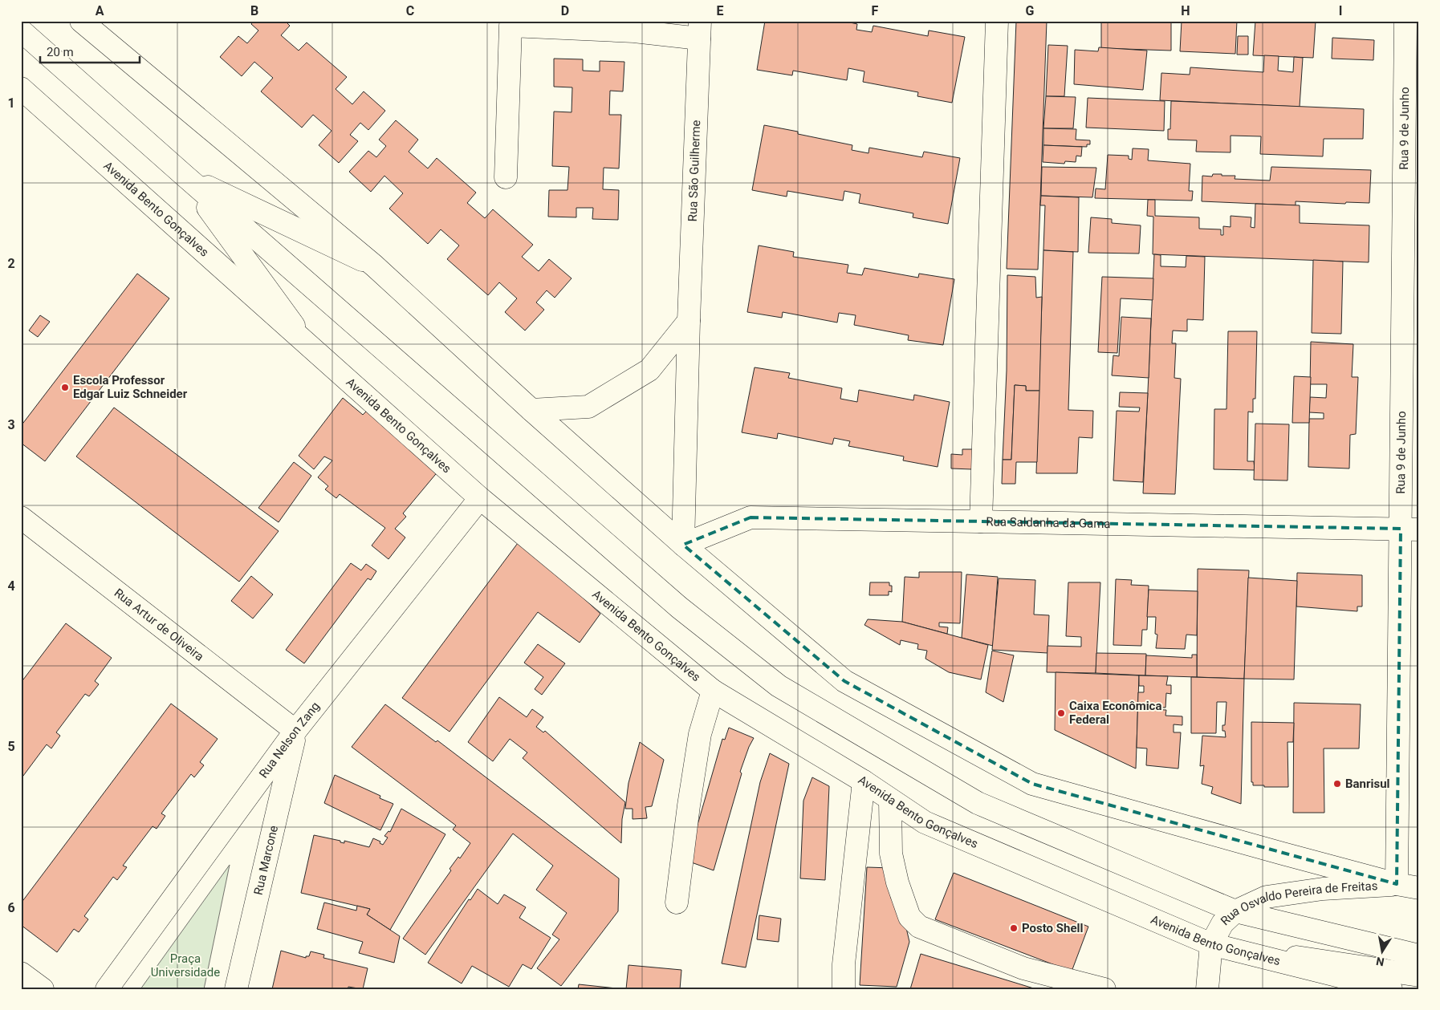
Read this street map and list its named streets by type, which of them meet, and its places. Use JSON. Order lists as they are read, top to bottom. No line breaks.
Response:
{"streets":{"street":["Rua 9 de Junho","Rua São Guilherme","Avenida Bento Gonçalves","Rua Saldanha da Gama","Rua Artur de Oliveira","Rua Nelson Zang","Rua Marcone","Rua Osvaldo Pereira de Freitas"]},"crossings":[["Rua 9 de Junho","Rua Saldanha da Gama"],["Rua 9 de Junho","Rua Osvaldo Pereira de Freitas"],["Rua São Guilherme","Rua Saldanha da Gama"],["Avenida Bento Gonçalves","Rua Nelson Zang"],["Avenida Bento Gonçalves","Rua Osvaldo Pereira de Freitas"],["Rua Artur de Oliveira","Rua Nelson Zang"],["Rua Artur de Oliveira","Rua Marcone"],["Rua Nelson Zang","Rua Marcone"]],"parks":["Praça Universidade"],"places":["Escola Professor Edgar Luiz Schneider","Caixa Econômica Federal","Banrisul","Posto Shell"],"scale_bar":"20 m","north":"bottom","grid":{"columns":["A","B","C","D","E","F","G","H","I"],"rows":["1","2","3","4","5","6"]}}
